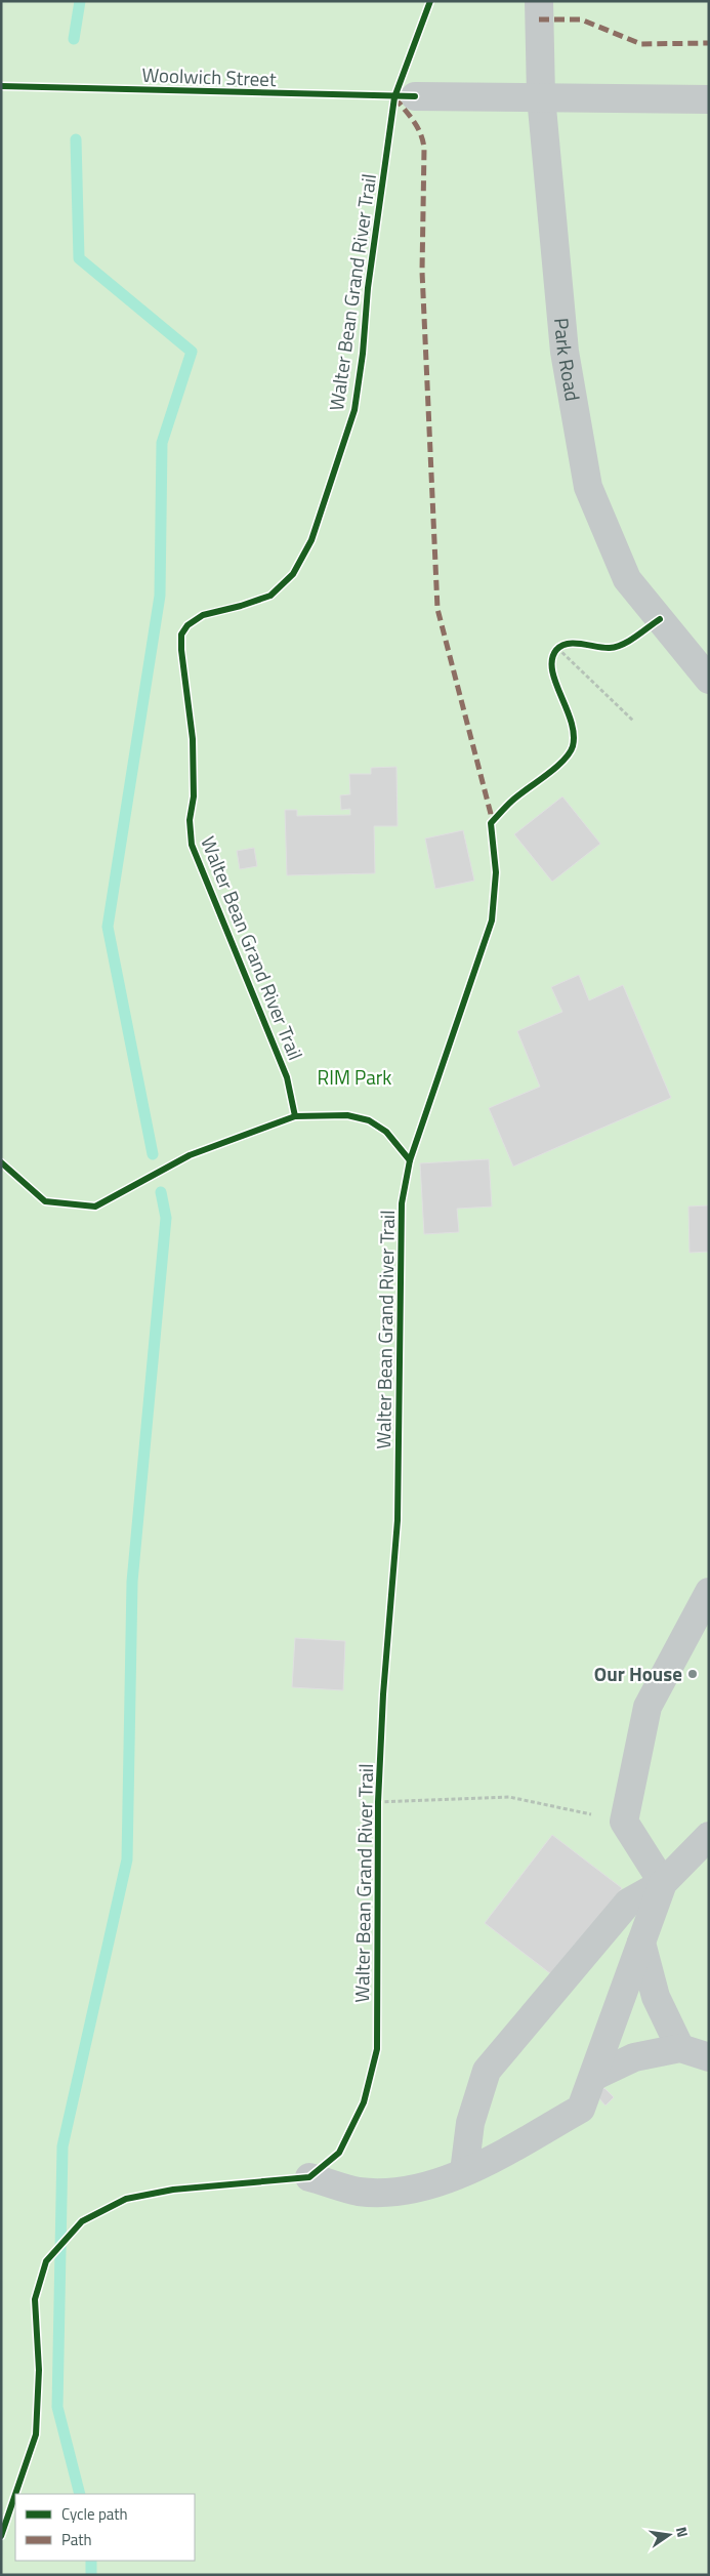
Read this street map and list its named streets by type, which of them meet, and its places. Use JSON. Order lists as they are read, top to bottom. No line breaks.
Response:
{"streets":{"street":["Park Road"],"cycle path":["Woolwich Street","Walter Bean Grand River Trail"]},"parks":["RIM Park"],"places":["Our House"],"legend":["Cycle path","Path"],"north":"right"}
